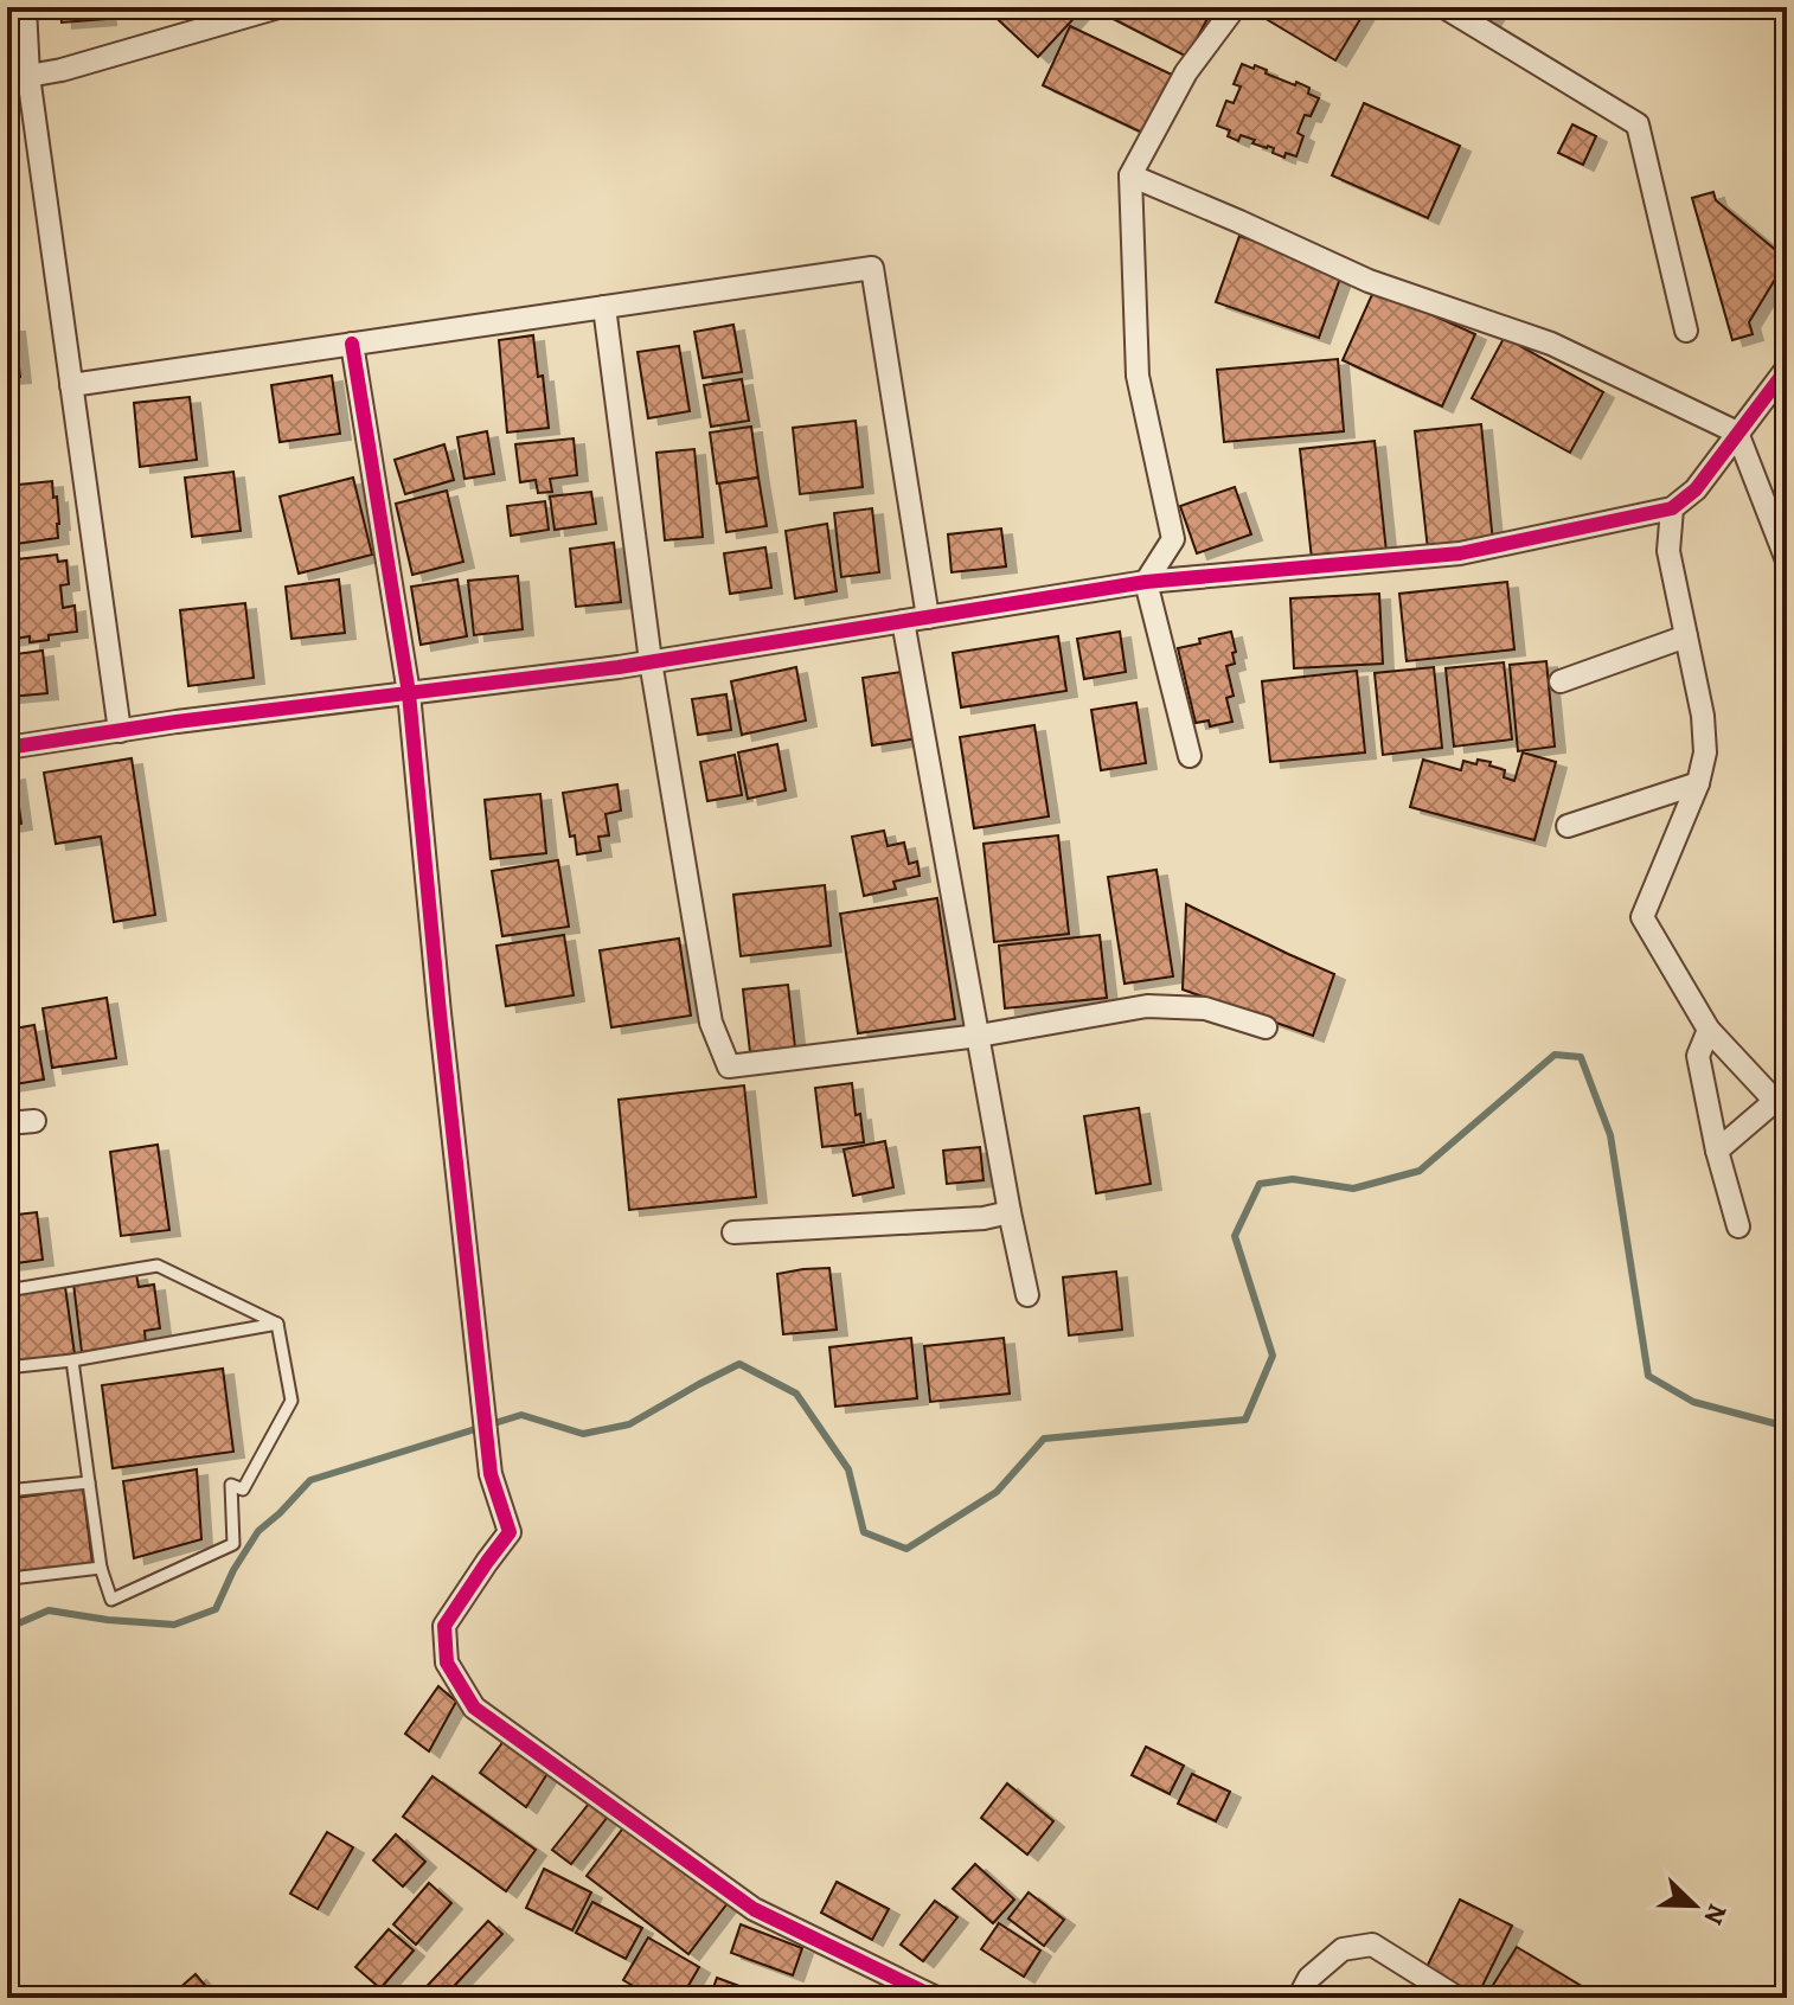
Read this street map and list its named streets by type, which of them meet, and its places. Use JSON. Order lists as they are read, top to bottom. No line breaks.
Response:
{"north":"bottom right"}
